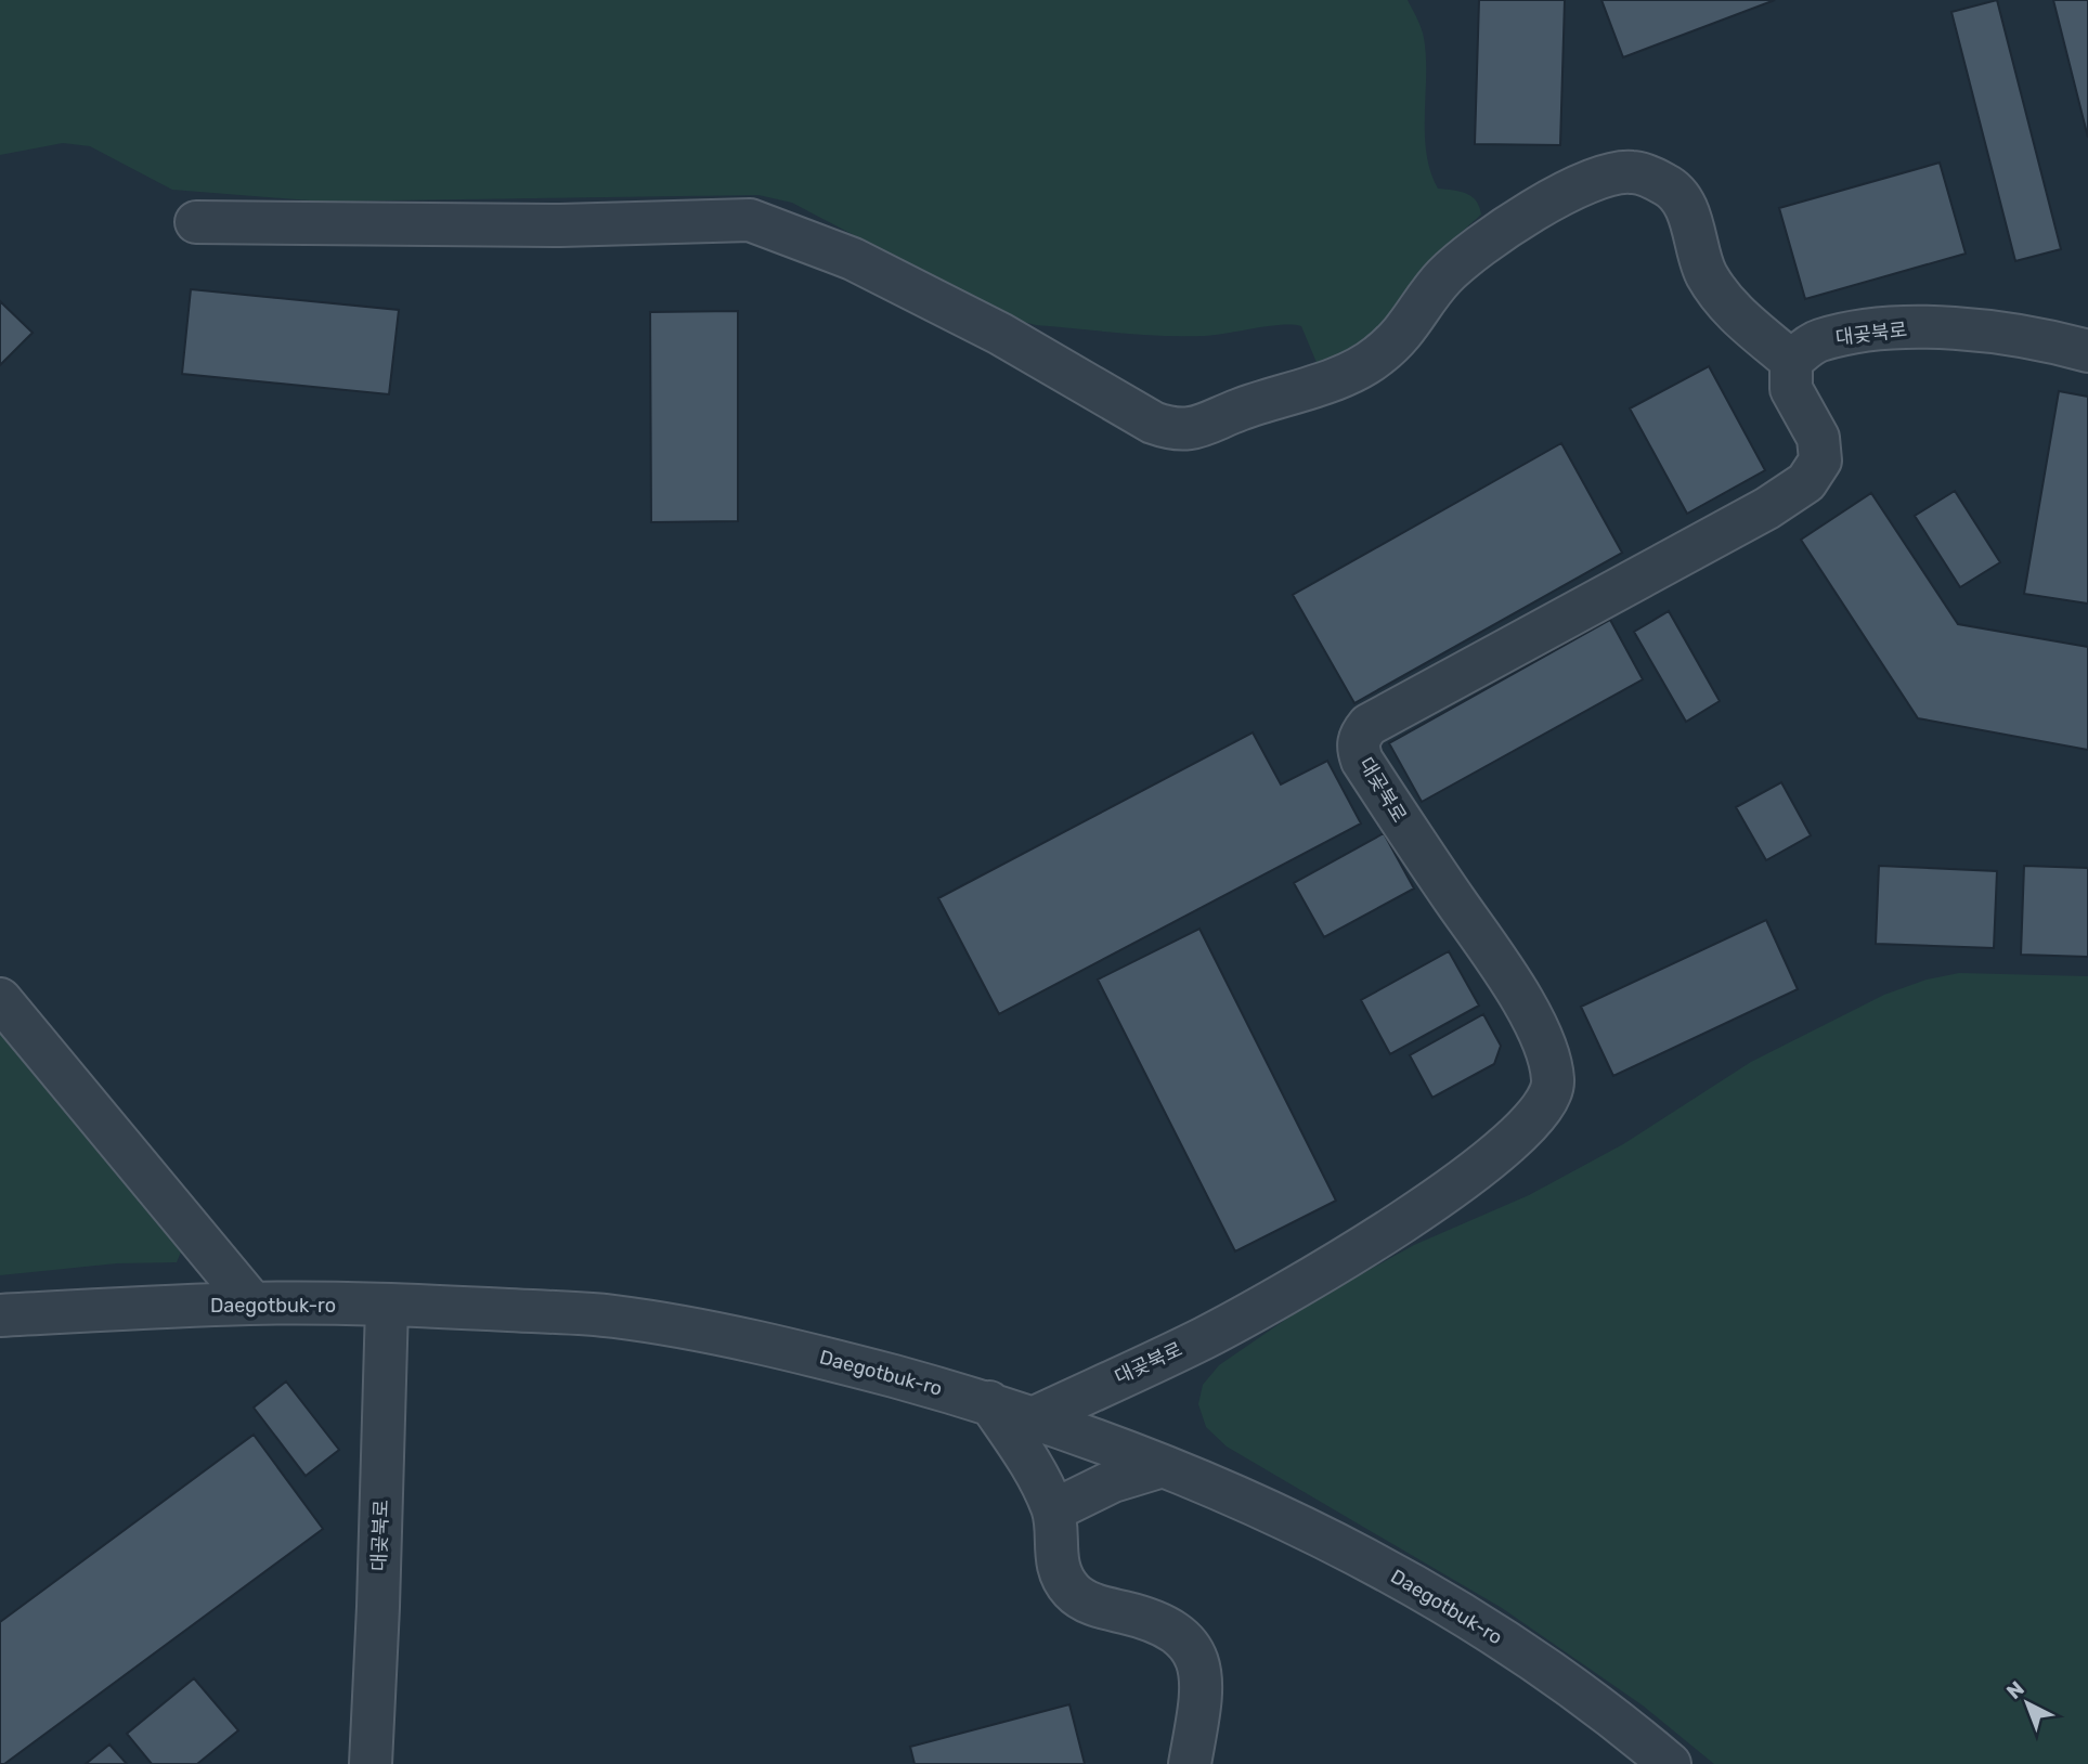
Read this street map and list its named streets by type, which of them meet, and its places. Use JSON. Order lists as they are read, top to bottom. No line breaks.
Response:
{"streets":{"street":["대곶북로","Daegotbuk-ro"]},"crossings":[["대곶북로","Daegotbuk-ro"]],"north":"top left"}
